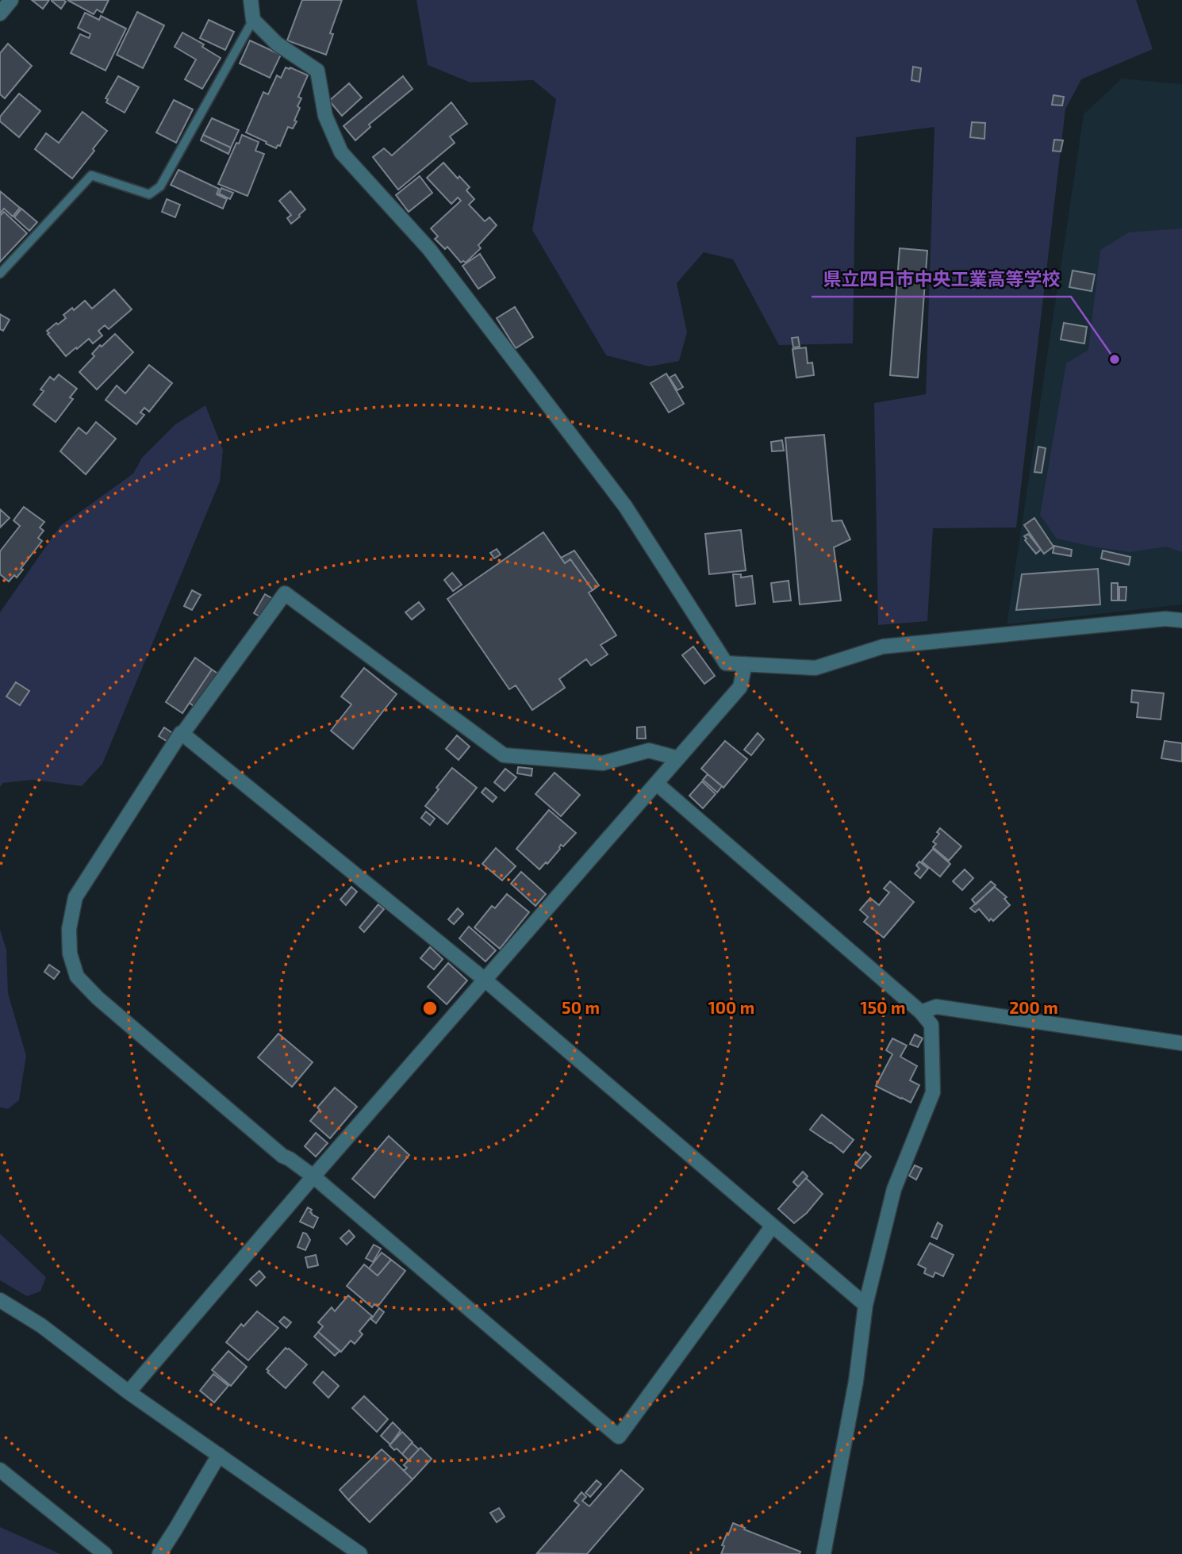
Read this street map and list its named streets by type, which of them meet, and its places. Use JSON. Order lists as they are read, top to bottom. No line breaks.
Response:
{"places":["県立四日市中央工業高等学校"],"rings":["50 m","100 m","150 m","200 m"]}
